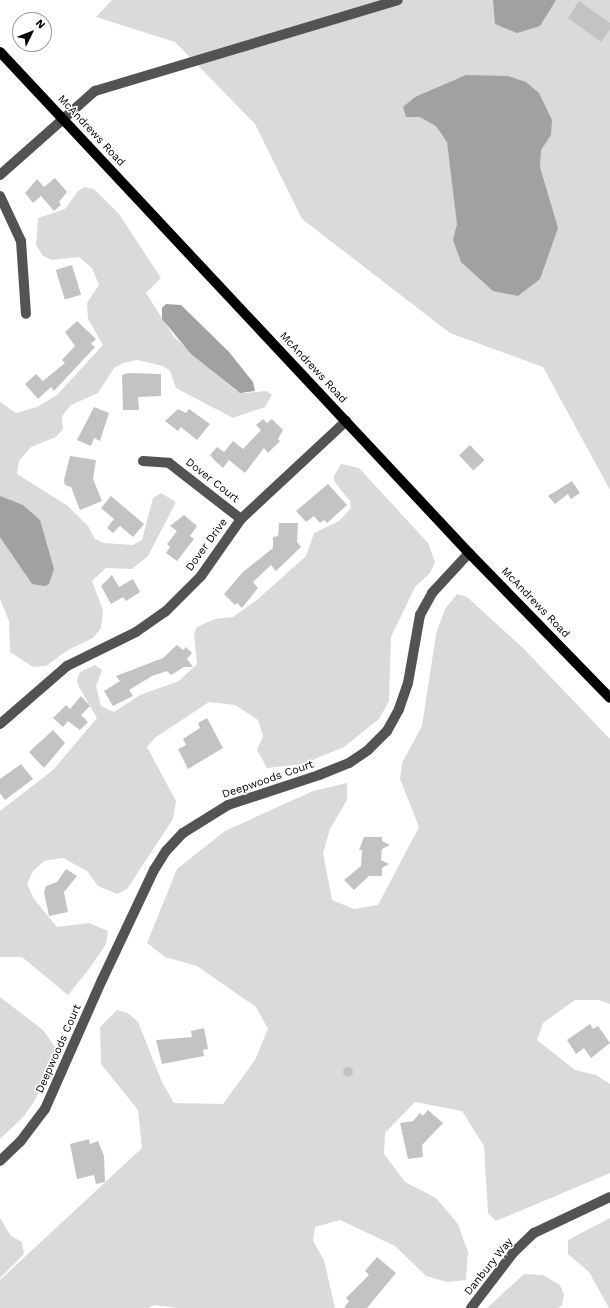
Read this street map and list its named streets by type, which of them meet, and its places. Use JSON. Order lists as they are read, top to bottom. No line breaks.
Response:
{"streets":{"main road":["McAndrews Road"],"street":["Dover Court","Dover Drive","Deepwoods Court","Danbury Way"]},"crossings":[["McAndrews Road","Dover Drive"],["McAndrews Road","Deepwoods Court"],["Dover Court","Dover Drive"]],"north":"top right"}
